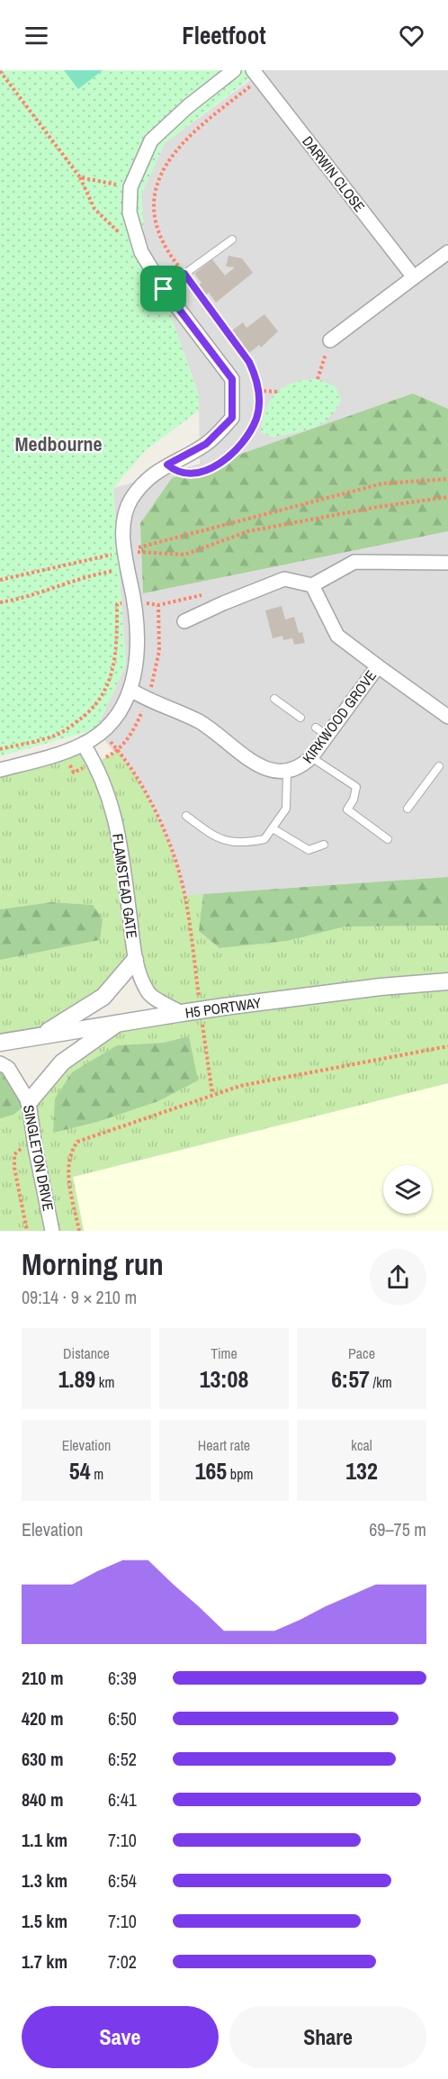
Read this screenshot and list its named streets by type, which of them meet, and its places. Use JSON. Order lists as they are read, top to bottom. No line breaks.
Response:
{"streets":{"street":["DARWIN CLOSE","KIRKWOOD GROVE","FLAMSTEAD GATE","H5 PORTWAY","SINGLETON DRIVE"]},"crossings":[["FLAMSTEAD GATE","H5 PORTWAY"]],"districts":["Medbourne"],"page":{"header":"Fleetfoot","heading":["Morning run","09:14 · 9 × 210 m"],"stats":[["Distance","1.89 km"],["Time","13:08"],["Pace","6:57 /km"],["Elevation","54 m"],["Heart rate","165 bpm"],["kcal","132"]],"chart":["Elevation","69–75 m"],"list":[{"name":"210 m","note":"6:39"},{"name":"420 m","note":"6:50"},{"name":"630 m","note":"6:52"},{"name":"840 m","note":"6:41"},{"name":"1.1 km","note":"7:10"},{"name":"1.3 km","note":"6:54"},{"name":"1.5 km","note":"7:10"},{"name":"1.7 km","note":"7:02"}],"buttons":["Save","Share"]}}
